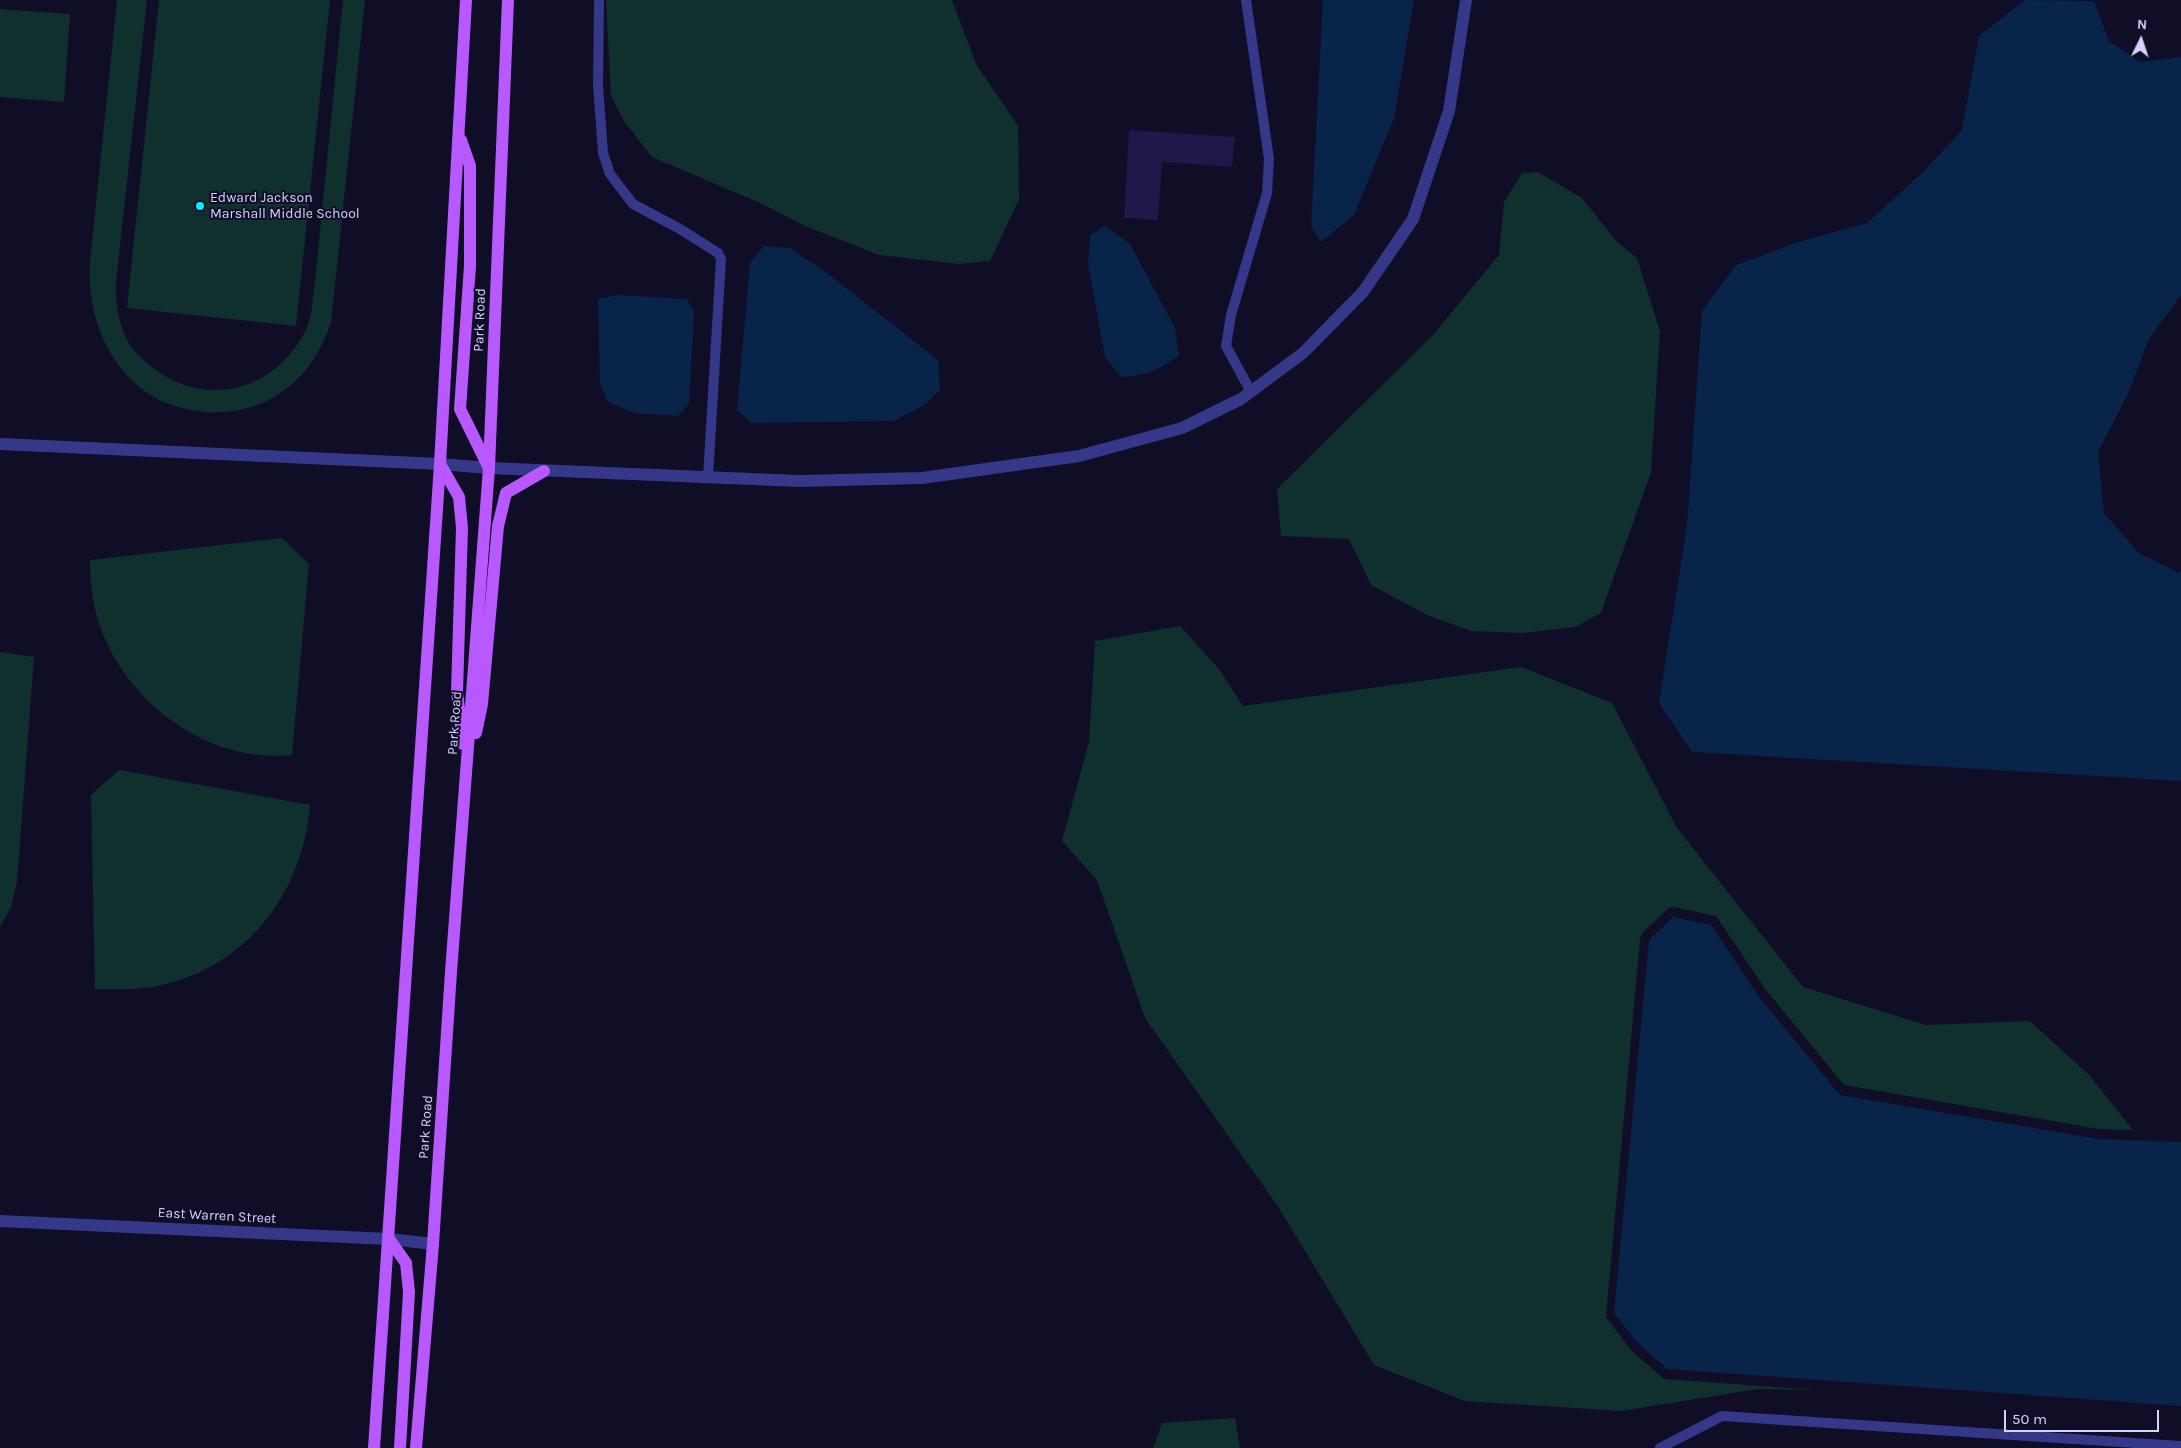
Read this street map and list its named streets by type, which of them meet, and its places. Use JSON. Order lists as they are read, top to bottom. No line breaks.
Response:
{"streets":{"main road":["Park Road"],"street":["East Warren Street"]},"crossings":[["Park Road","East Warren Street"]],"places":["Edward Jackson Marshall Middle School"],"scale_bar":"50 m","north":"top"}
